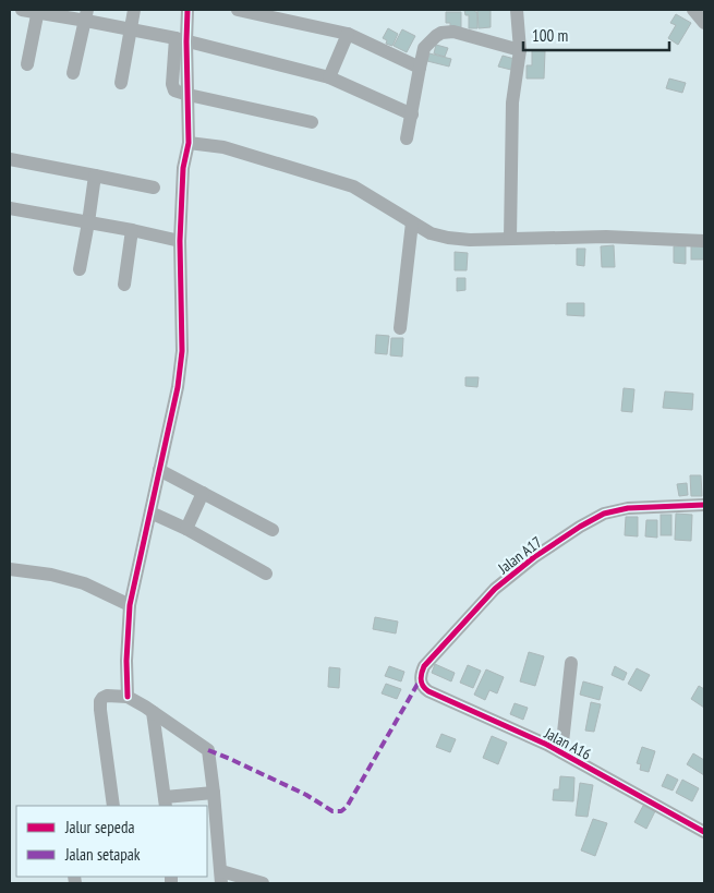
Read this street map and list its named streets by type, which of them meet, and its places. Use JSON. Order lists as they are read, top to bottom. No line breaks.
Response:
{"streets":{"street":["Jalan A17","Jalan A16"]},"crossings":[["Jalan A17","Jalan A16"]],"legend":["Jalur sepeda","Jalan setapak"],"scale_bar":"100 m"}
